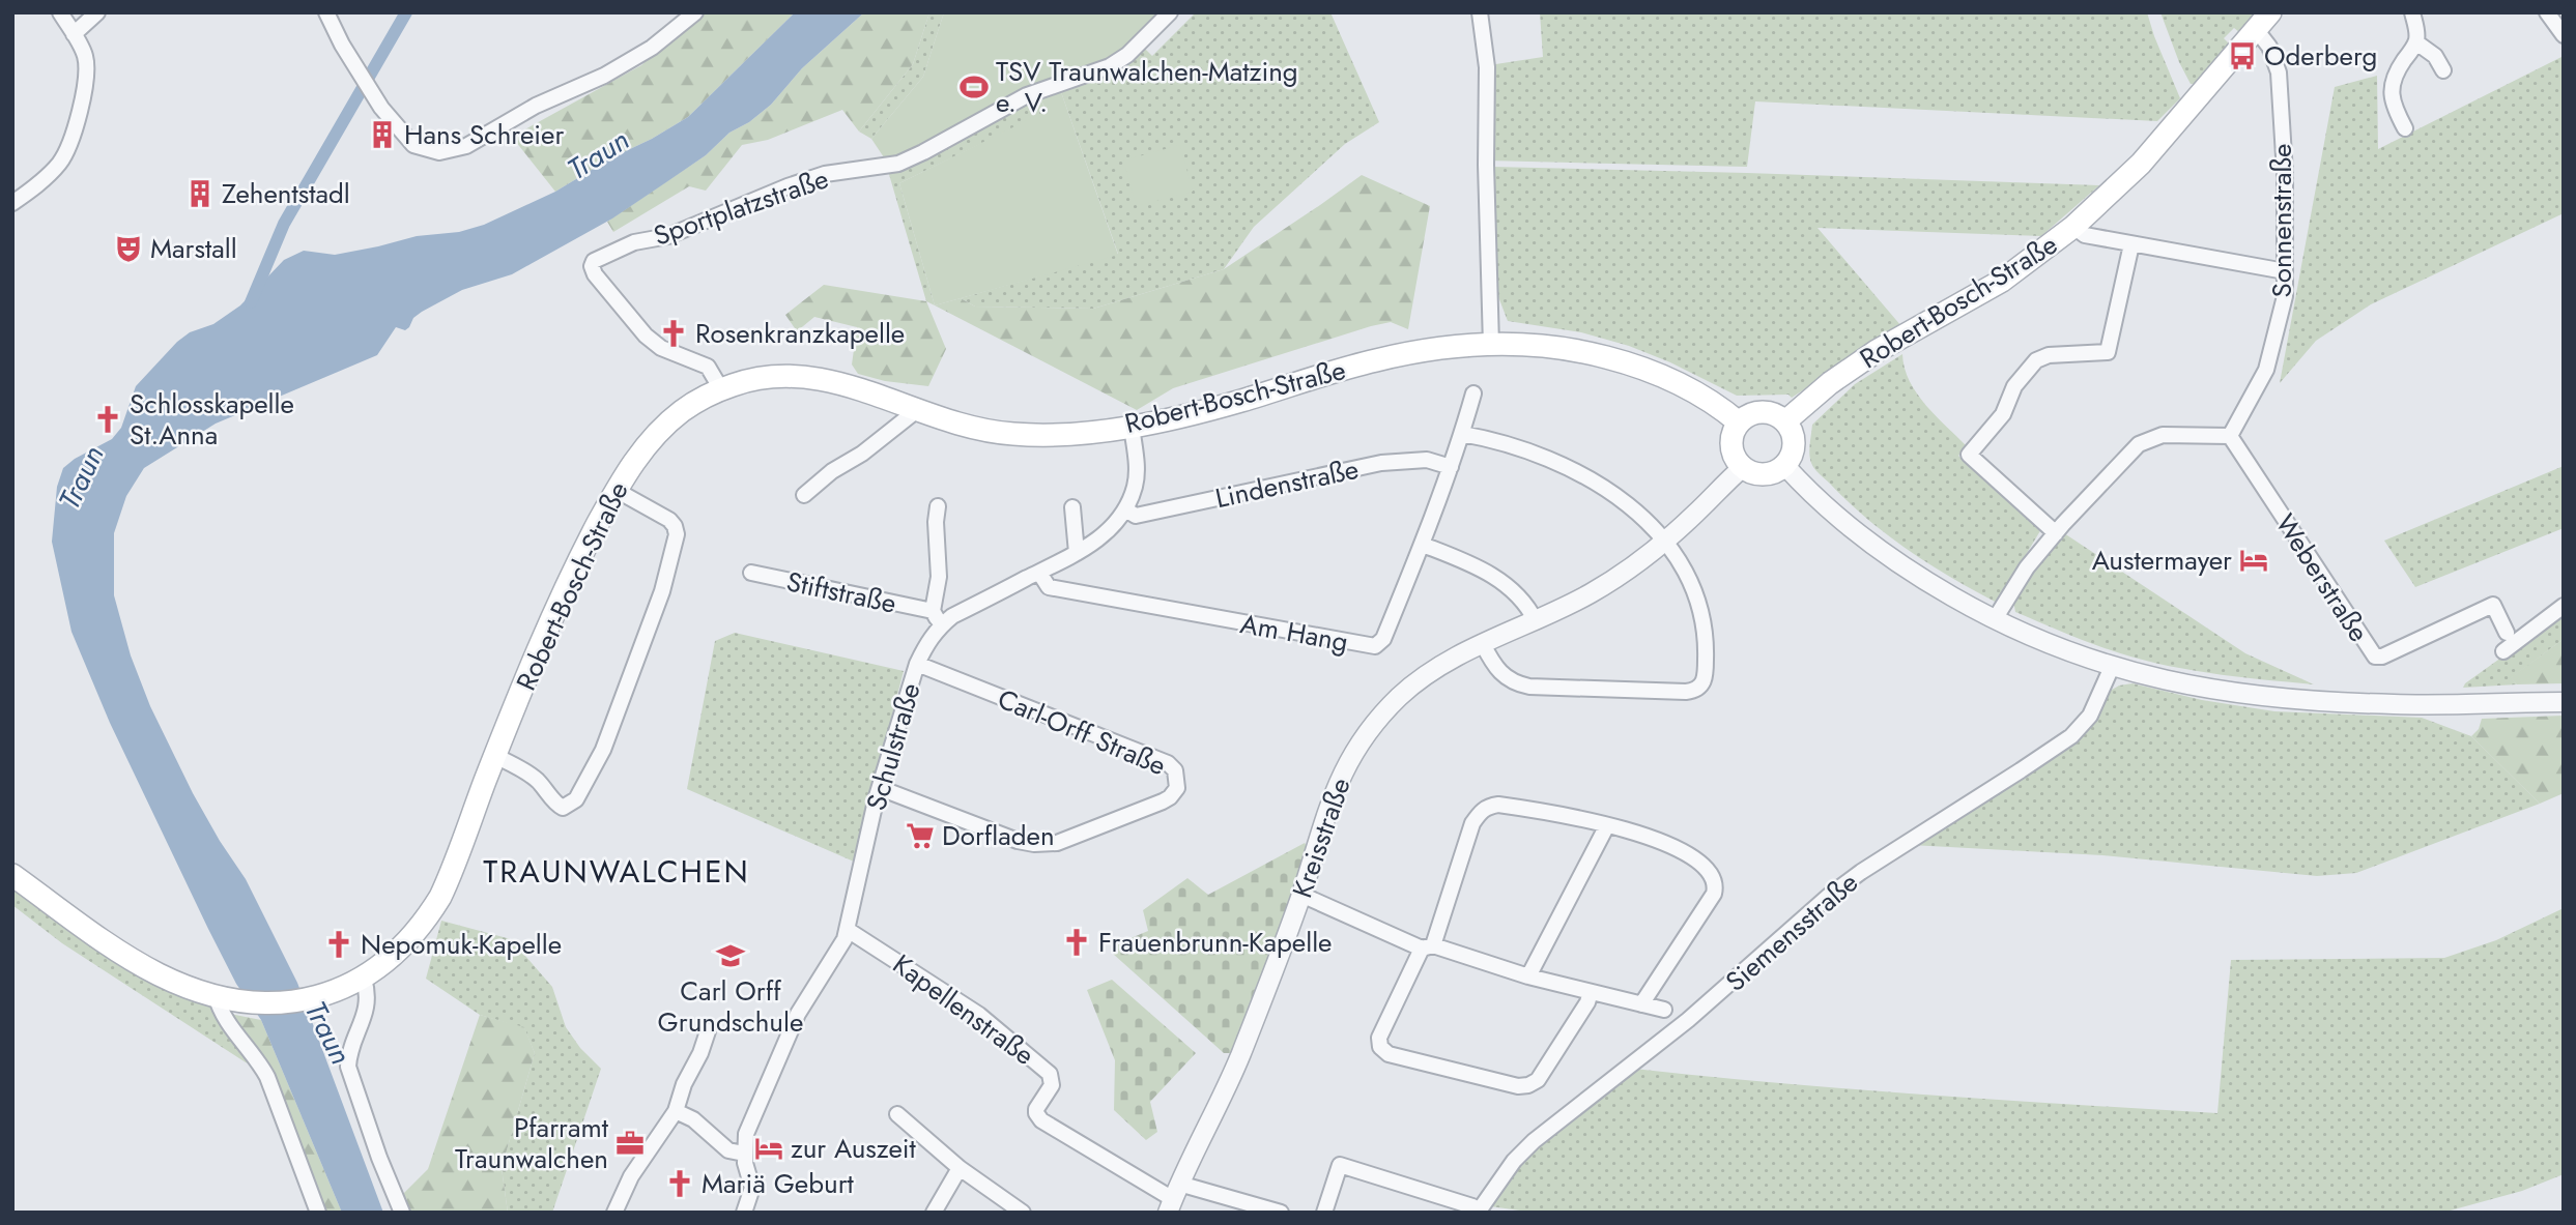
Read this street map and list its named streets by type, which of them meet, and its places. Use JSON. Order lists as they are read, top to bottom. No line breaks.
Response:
{"streets":{"main road":["Robert-Bosch-Straße"],"street":["Sportplatzstraße","Sonnenstraße","Lindenstraße","Weberstraße","Stiftstraße","Am Hang","Carl-Orff Straße","Schulstraße","Kreisstraße","Siemensstraße","Kapellenstraße"]},"crossings":[["Sportplatzstraße","Robert-Bosch-Straße"],["Sonnenstraße","Robert-Bosch-Straße"],["Sonnenstraße","Weberstraße"],["Robert-Bosch-Straße","Schulstraße"],["Robert-Bosch-Straße","Kreisstraße"],["Lindenstraße","Am Hang"],["Lindenstraße","Schulstraße"],["Am Hang","Schulstraße"],["Carl-Orff Straße","Schulstraße"],["Schulstraße","Kapellenstraße"],["Kreisstraße","Kapellenstraße"]],"districts":["TRAUNWALCHEN"],"water":["Traun"],"places":{"bus stop":["Oderberg"],"sports":["TSV Traunwalchen-Matzing e. V."],"building":["Hans Schreier","Zehentstadl"],"theatre":["Marstall"],"church":["Rosenkranzkapelle","Schlosskapelle St.Anna","Frauenbrunn-Kapelle","Nepomuk-Kapelle","Mariä Geburt"],"hotel":["Austermayer","zur Auszeit"],"supermarket":["Dorfladen"],"school or university":["Carl Orff Grundschule"],"office":["Pfarramt Traunwalchen"]}}
